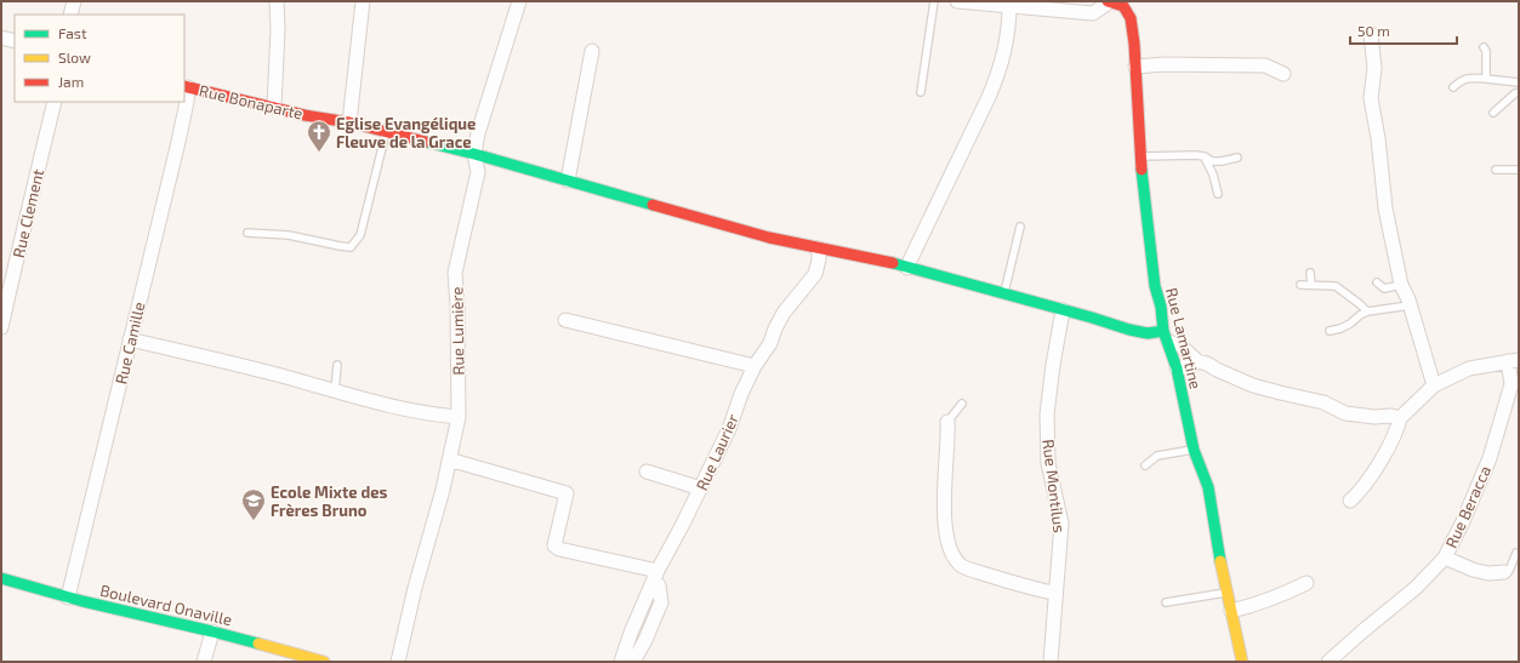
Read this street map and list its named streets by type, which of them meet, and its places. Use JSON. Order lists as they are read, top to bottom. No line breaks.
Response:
{"streets":{"street":["Rue Bonaparte","Rue Clement","Rue Lumière","Rue Lamartine","Rue Camille","Rue Laurier","Rue Montilus","Rue Beracca","Boulevard Onaville"]},"crossings":[["Rue Bonaparte","Rue Lumière"],["Rue Bonaparte","Rue Lamartine"],["Rue Bonaparte","Rue Laurier"],["Rue Bonaparte","Rue Montilus"],["Rue Camille","Boulevard Onaville"]],"places":{"church":["Eglise Evangélique Fleuve de la Grace"],"school or university":["Ecole Mixte des Frères Bruno"]},"legend":["Fast","Slow","Jam"],"scale_bar":"50 m"}
